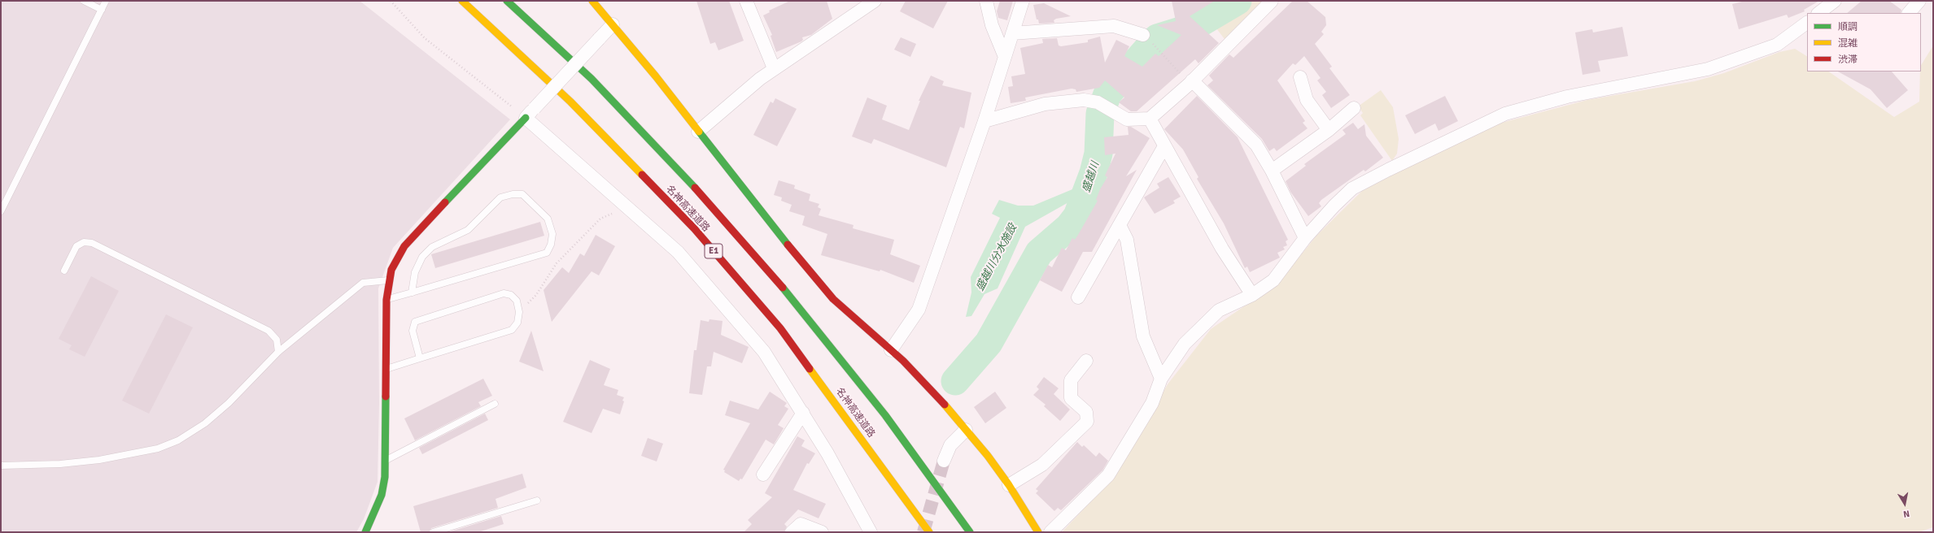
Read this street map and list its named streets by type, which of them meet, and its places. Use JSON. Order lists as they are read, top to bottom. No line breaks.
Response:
{"streets":{"main road":["名神高速道路","E1"]},"water":["盛越川","盛越川分水施設"],"legend":["順調","混雑","渋滞"],"north":"bottom"}
